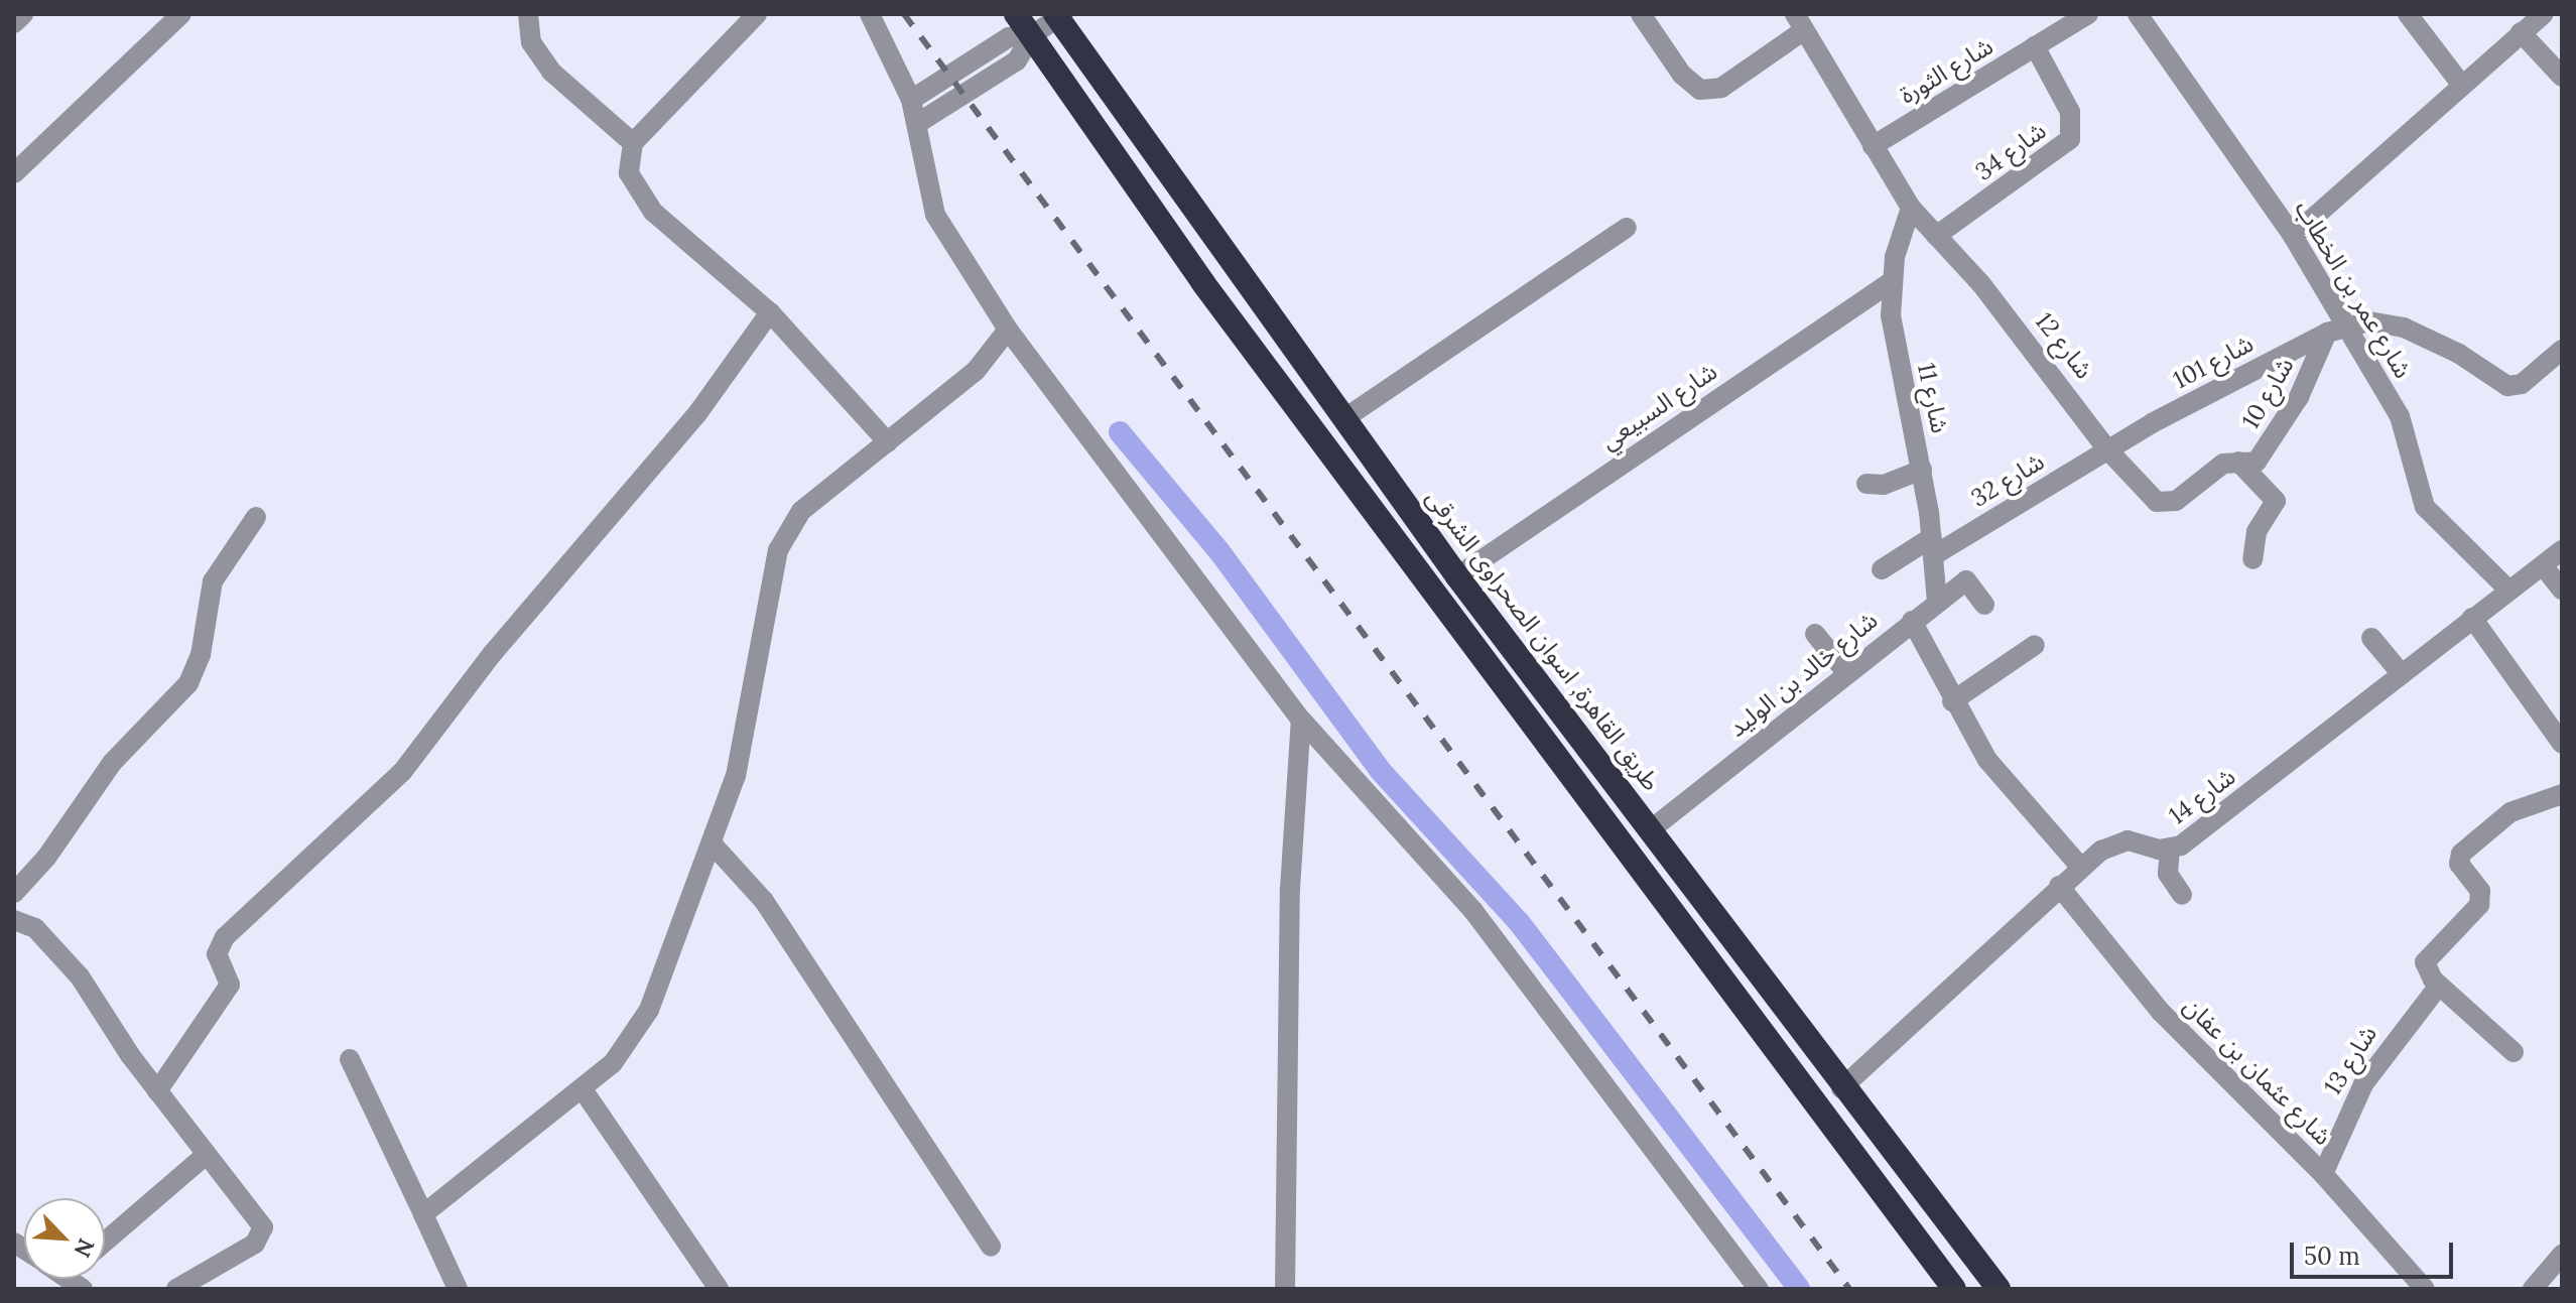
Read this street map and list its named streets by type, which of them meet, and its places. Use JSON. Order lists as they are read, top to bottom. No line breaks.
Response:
{"streets":{"highway":["طريق القاهرة, اسوان الصحراوى الشرقى"],"street":["شارع الثورة","شارع 34","شارع عمر بن الخطاب","شارع 12","شارع 101","شارع 10","شارع 11","شارع السبيعي","شارع 32","شارع خالد بن الوليد","شارع 14","شارع 13","شارع عثمان بن عفان"]},"crossings":[["شارع الثورة","شارع 34"],["شارع الثورة","شارع 12"],["شارع 34","شارع 12"],["شارع عمر بن الخطاب","شارع 101"],["شارع عمر بن الخطاب","شارع 10"],["شارع عمر بن الخطاب","شارع 14"],["شارع 12","شارع 101"],["شارع 12","شارع 10"],["شارع 12","شارع 11"],["شارع 12","شارع 32"],["شارع 101","شارع 10"],["شارع 101","شارع 32"],["شارع 11","شارع السبيعي"],["شارع 11","شارع 32"],["شارع 11","شارع خالد بن الوليد"],["شارع السبيعي","طريق القاهرة, اسوان الصحراوى الشرقى"],["طريق القاهرة, اسوان الصحراوى الشرقى","شارع خالد بن الوليد"],["طريق القاهرة, اسوان الصحراوى الشرقى","شارع 14"],["شارع 14","شارع عثمان بن عفان"],["شارع 13","شارع عثمان بن عفان"]],"scale_bar":"50 m","north":"bottom right"}
